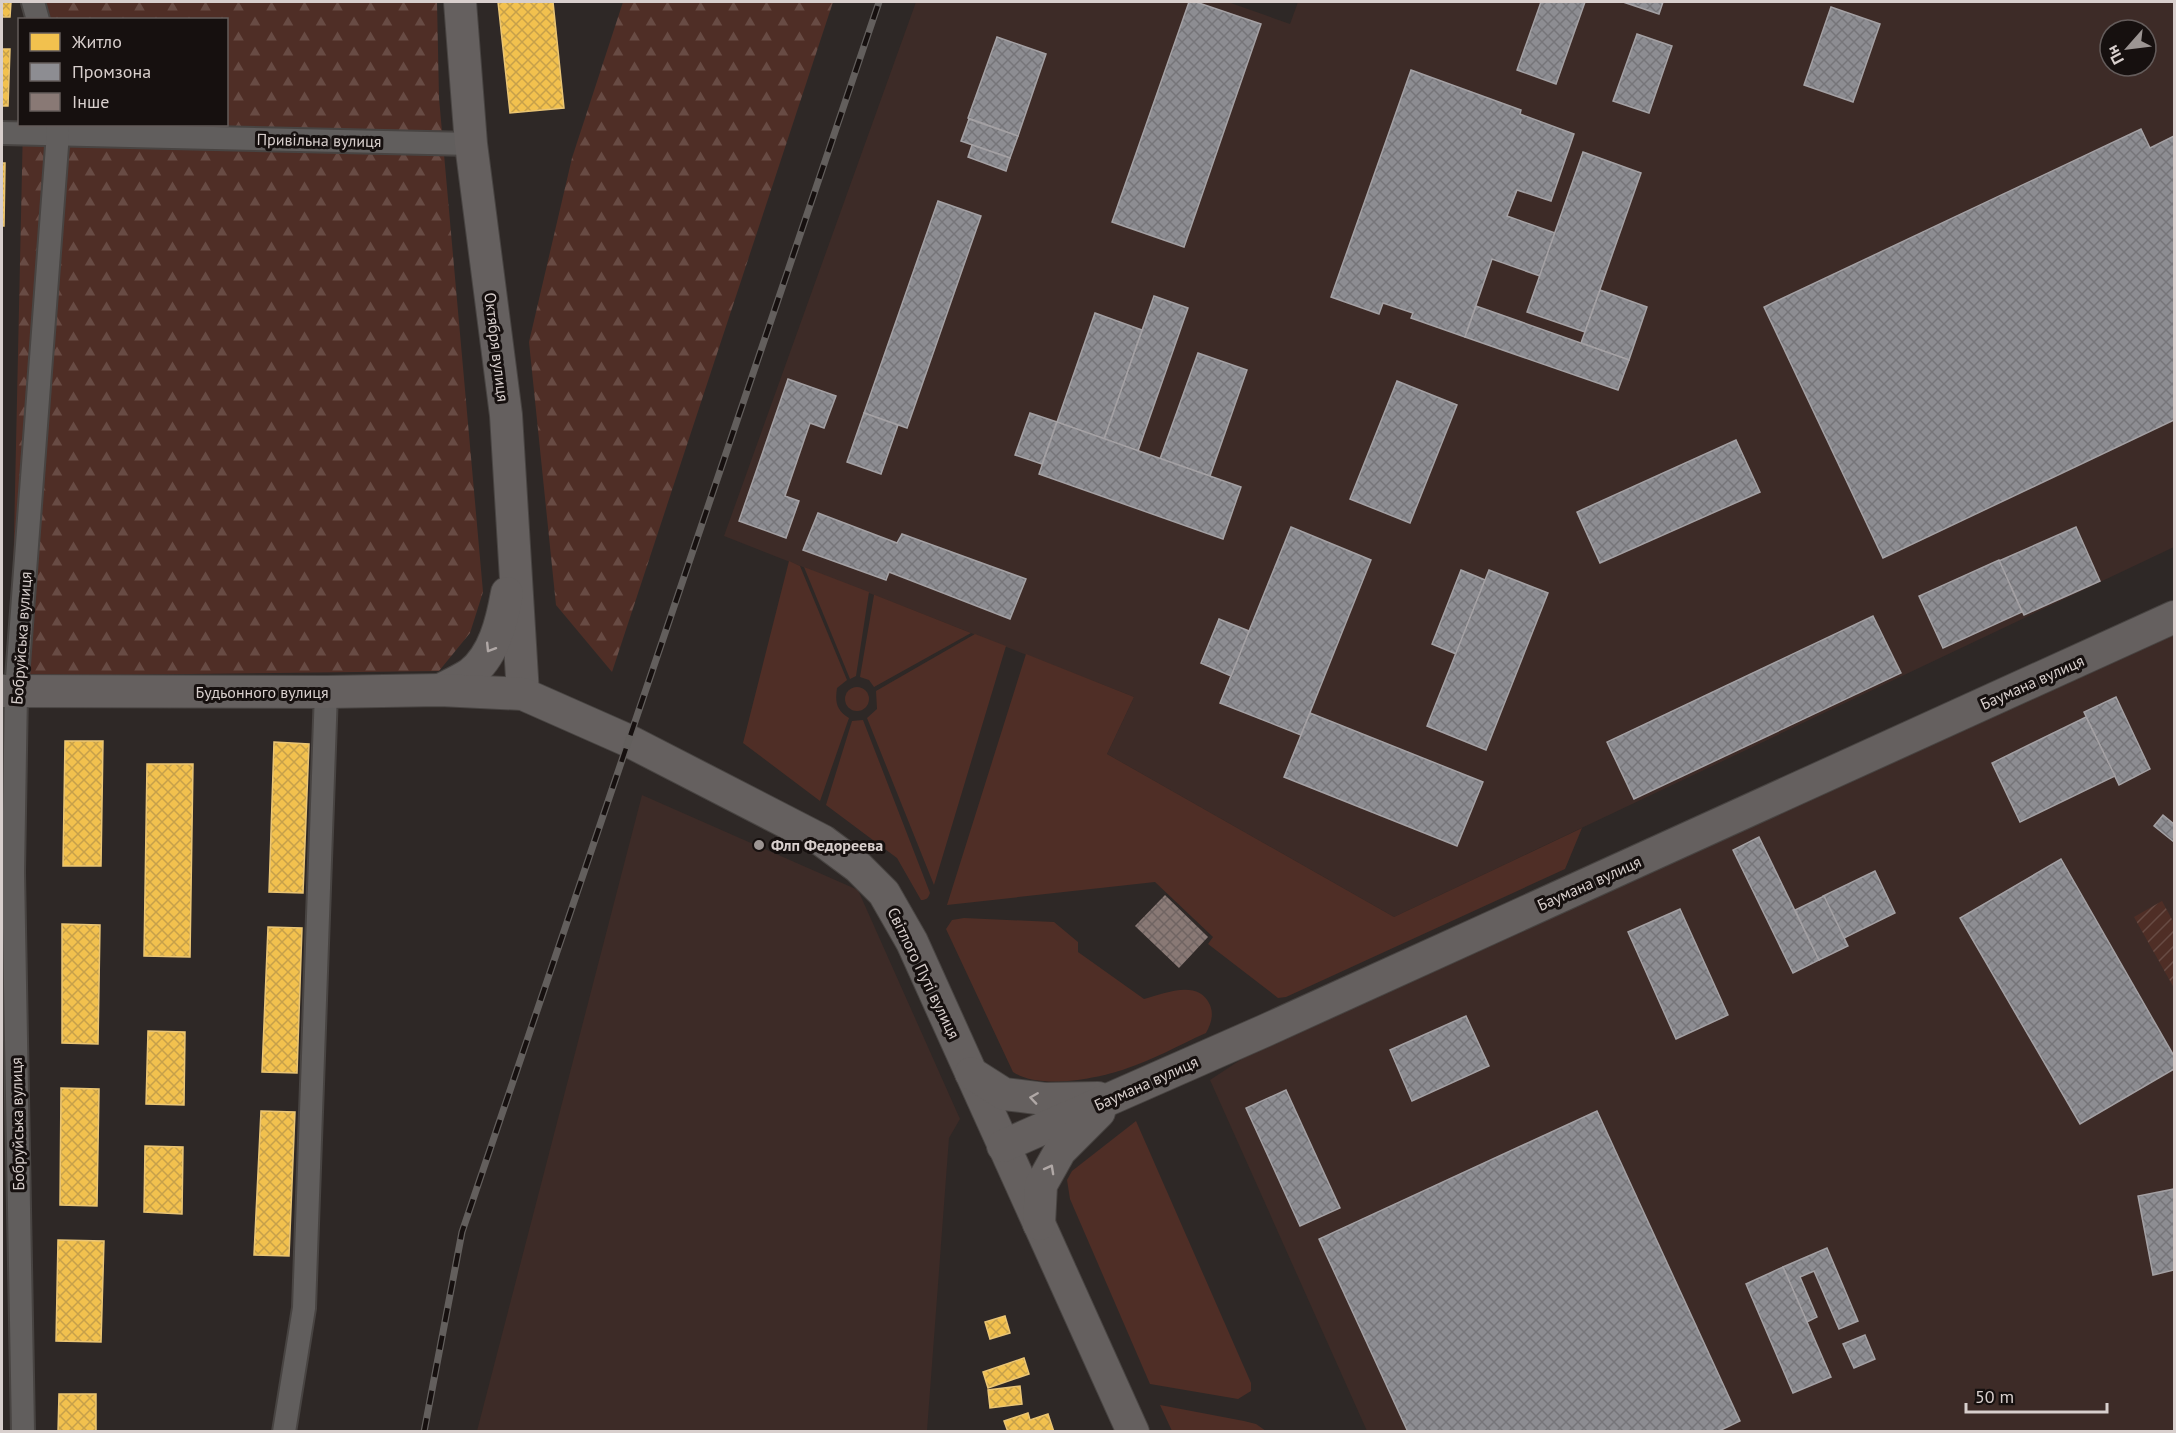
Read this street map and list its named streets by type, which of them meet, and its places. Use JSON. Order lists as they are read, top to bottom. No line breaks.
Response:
{"streets":{"main road":["Октября вулиця","Баумана вулиця","Будьонного вулиця","Світлого Путі вулиця"],"street":["Привільна вулиця","Бобруйська вулиця"]},"crossings":[["Привільна вулиця","Октября вулиця"],["Привільна вулиця","Бобруйська вулиця"],["Октября вулиця","Будьонного вулиця"],["Октября вулиця","Світлого Путі вулиця"],["Бобруйська вулиця","Будьонного вулиця"],["Баумана вулиця","Світлого Путі вулиця"],["Будьонного вулиця","Світлого Путі вулиця"]],"places":["Флп Федореева"],"legend":["Житло","Промзона","Інше"],"scale_bar":"50 m","north":"bottom left"}
